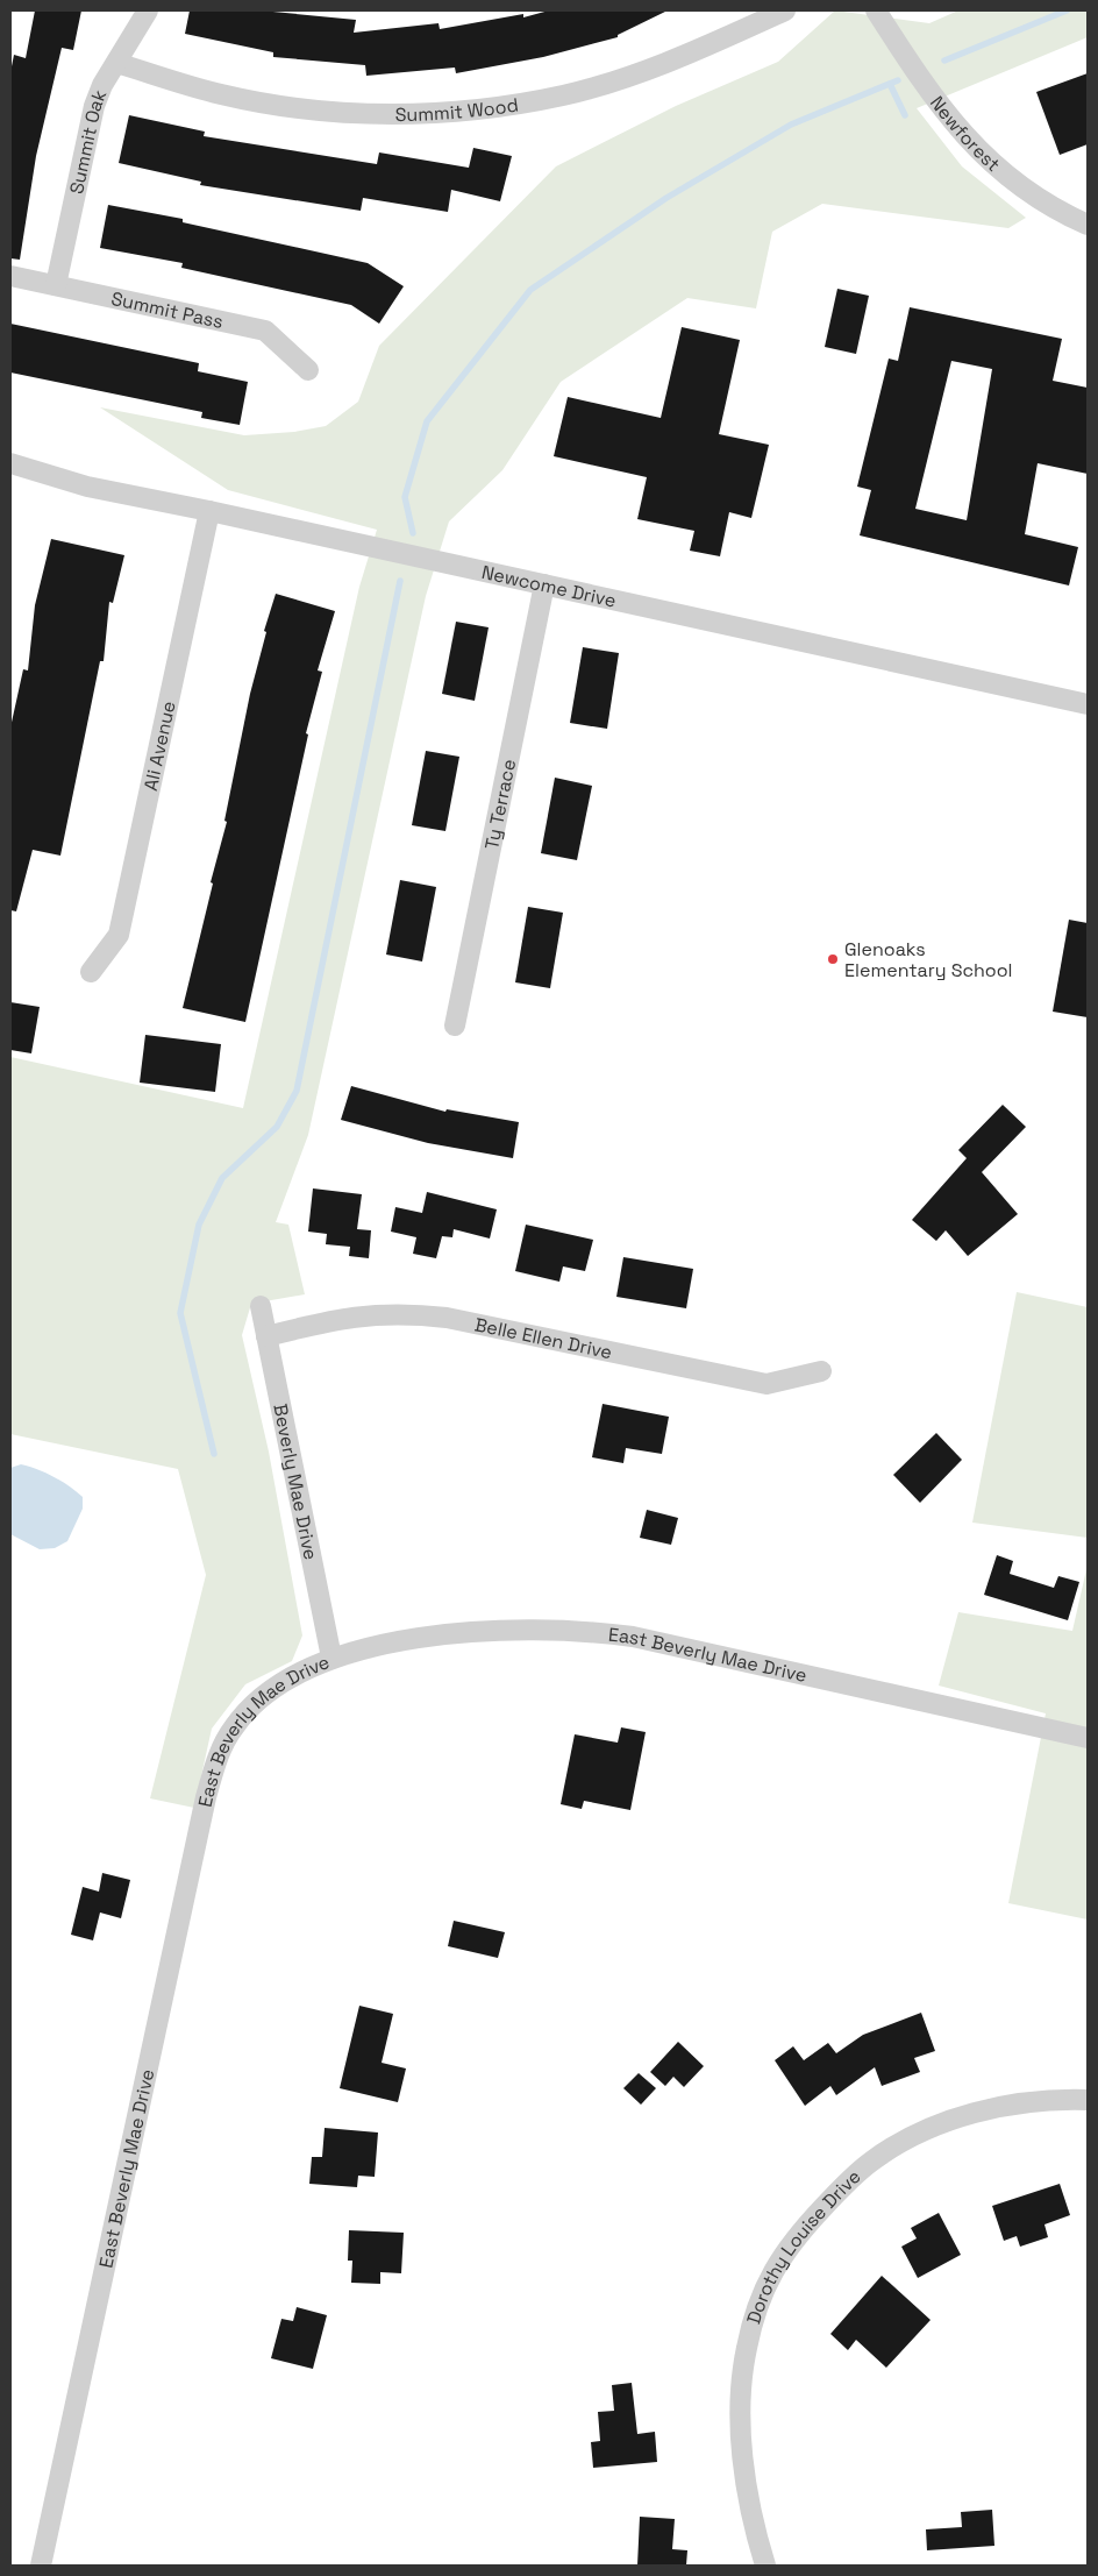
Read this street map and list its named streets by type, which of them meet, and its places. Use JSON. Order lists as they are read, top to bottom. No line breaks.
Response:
{"streets":{"street":["Summit Wood","Newforest","Summit Oak","Summit Pass","Newcome Drive","Ali Avenue","Ty Terrace","Belle Ellen Drive","Beverly Mae Drive","East Beverly Mae Drive","Dorothy Louise Drive"]},"crossings":[["Summit Wood","Summit Oak"],["Summit Oak","Summit Pass"],["Newcome Drive","Ali Avenue"],["Newcome Drive","Ty Terrace"],["Belle Ellen Drive","Beverly Mae Drive"],["Beverly Mae Drive","East Beverly Mae Drive"]],"places":["Glenoaks Elementary School"]}
